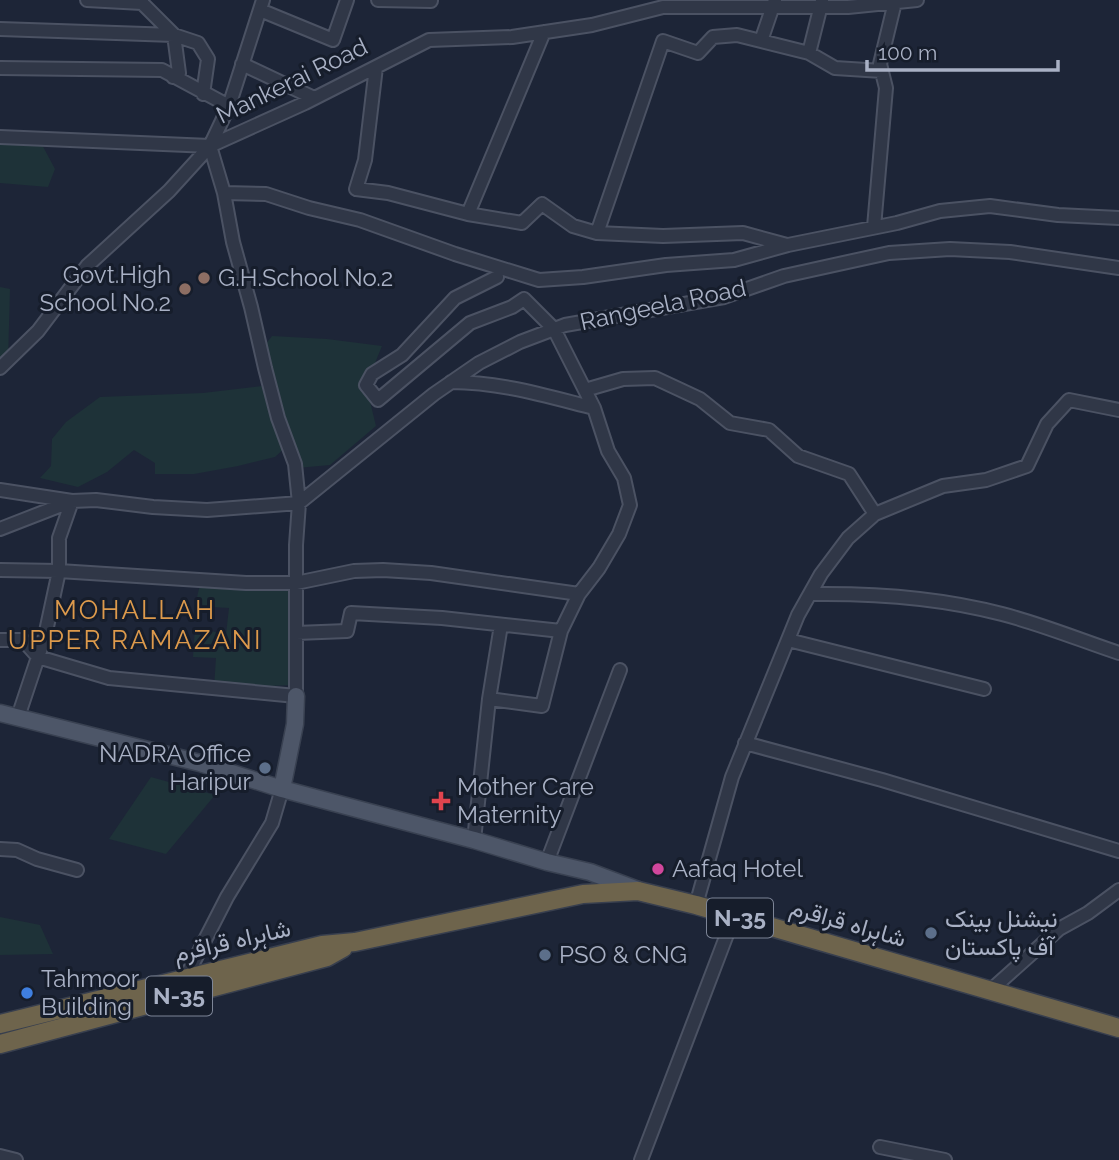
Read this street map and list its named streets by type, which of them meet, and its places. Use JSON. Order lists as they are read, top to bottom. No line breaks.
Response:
{"streets":{"highway":["N-35","شاہراہ قراقرم"],"main road":["Mankerai Road"],"street":["Rangeela Road"]},"crossings":[["Mankerai Road","Rangeela Road"]],"districts":["MOHALLAH UPPER RAMAZANI"],"places":{"other":["G.H.School No.2","Govt.High School No.2","NADRA Office Haripur","Aafaq Hotel","نیشنل بینک آف پاکستان","PSO & CNG","Tahmoor Building"],"health":["Mother Care Maternity"]},"scale_bar":"100 m"}
